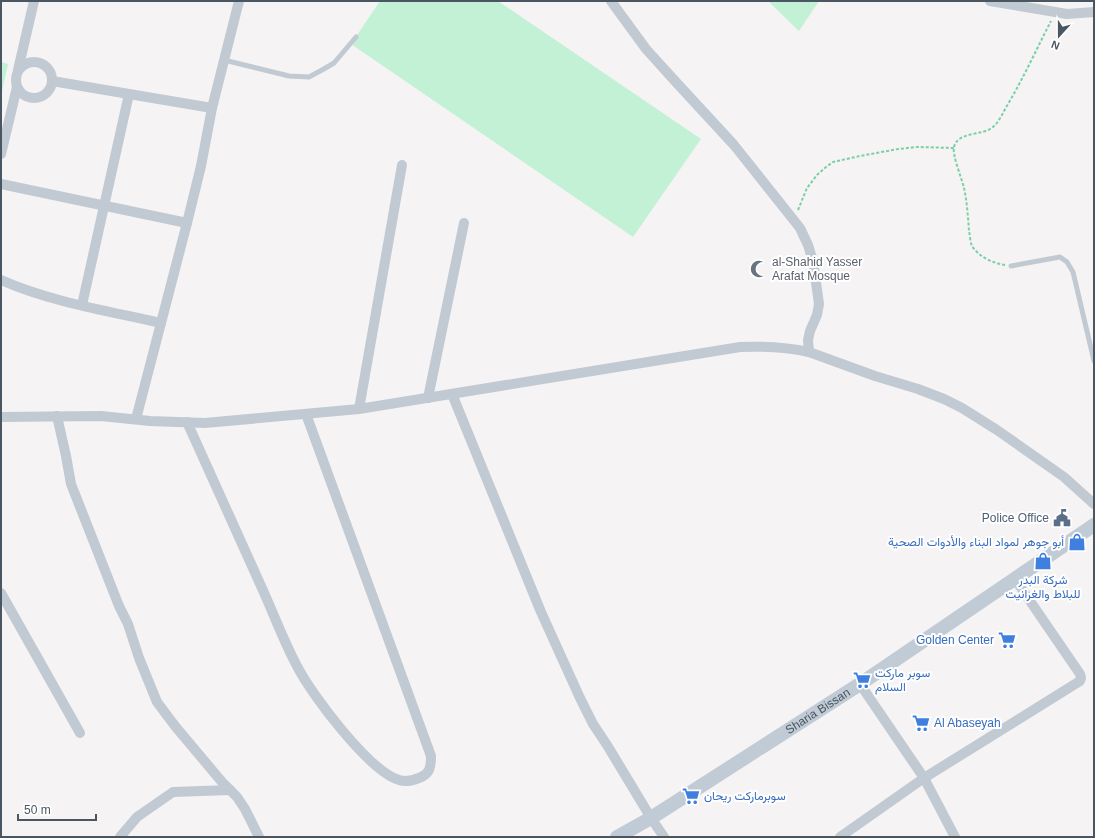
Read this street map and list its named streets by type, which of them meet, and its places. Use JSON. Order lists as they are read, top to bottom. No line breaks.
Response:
{"streets":{"street":["Sharia Bissan"]},"places":{"mosque":["al-Shahid Yasser Arafat Mosque"],"public building":["Police Office"],"shop":["أبو جوهر لمواد البناء والأدوات الصحية","شركة البدر للبلاط والغرانيت"],"supermarket":["Golden Center","سوبر ماركت السلام","Al Abaseyah","سوبرماركت ريحان"]},"scale_bar":"50 m","north":"bottom"}
